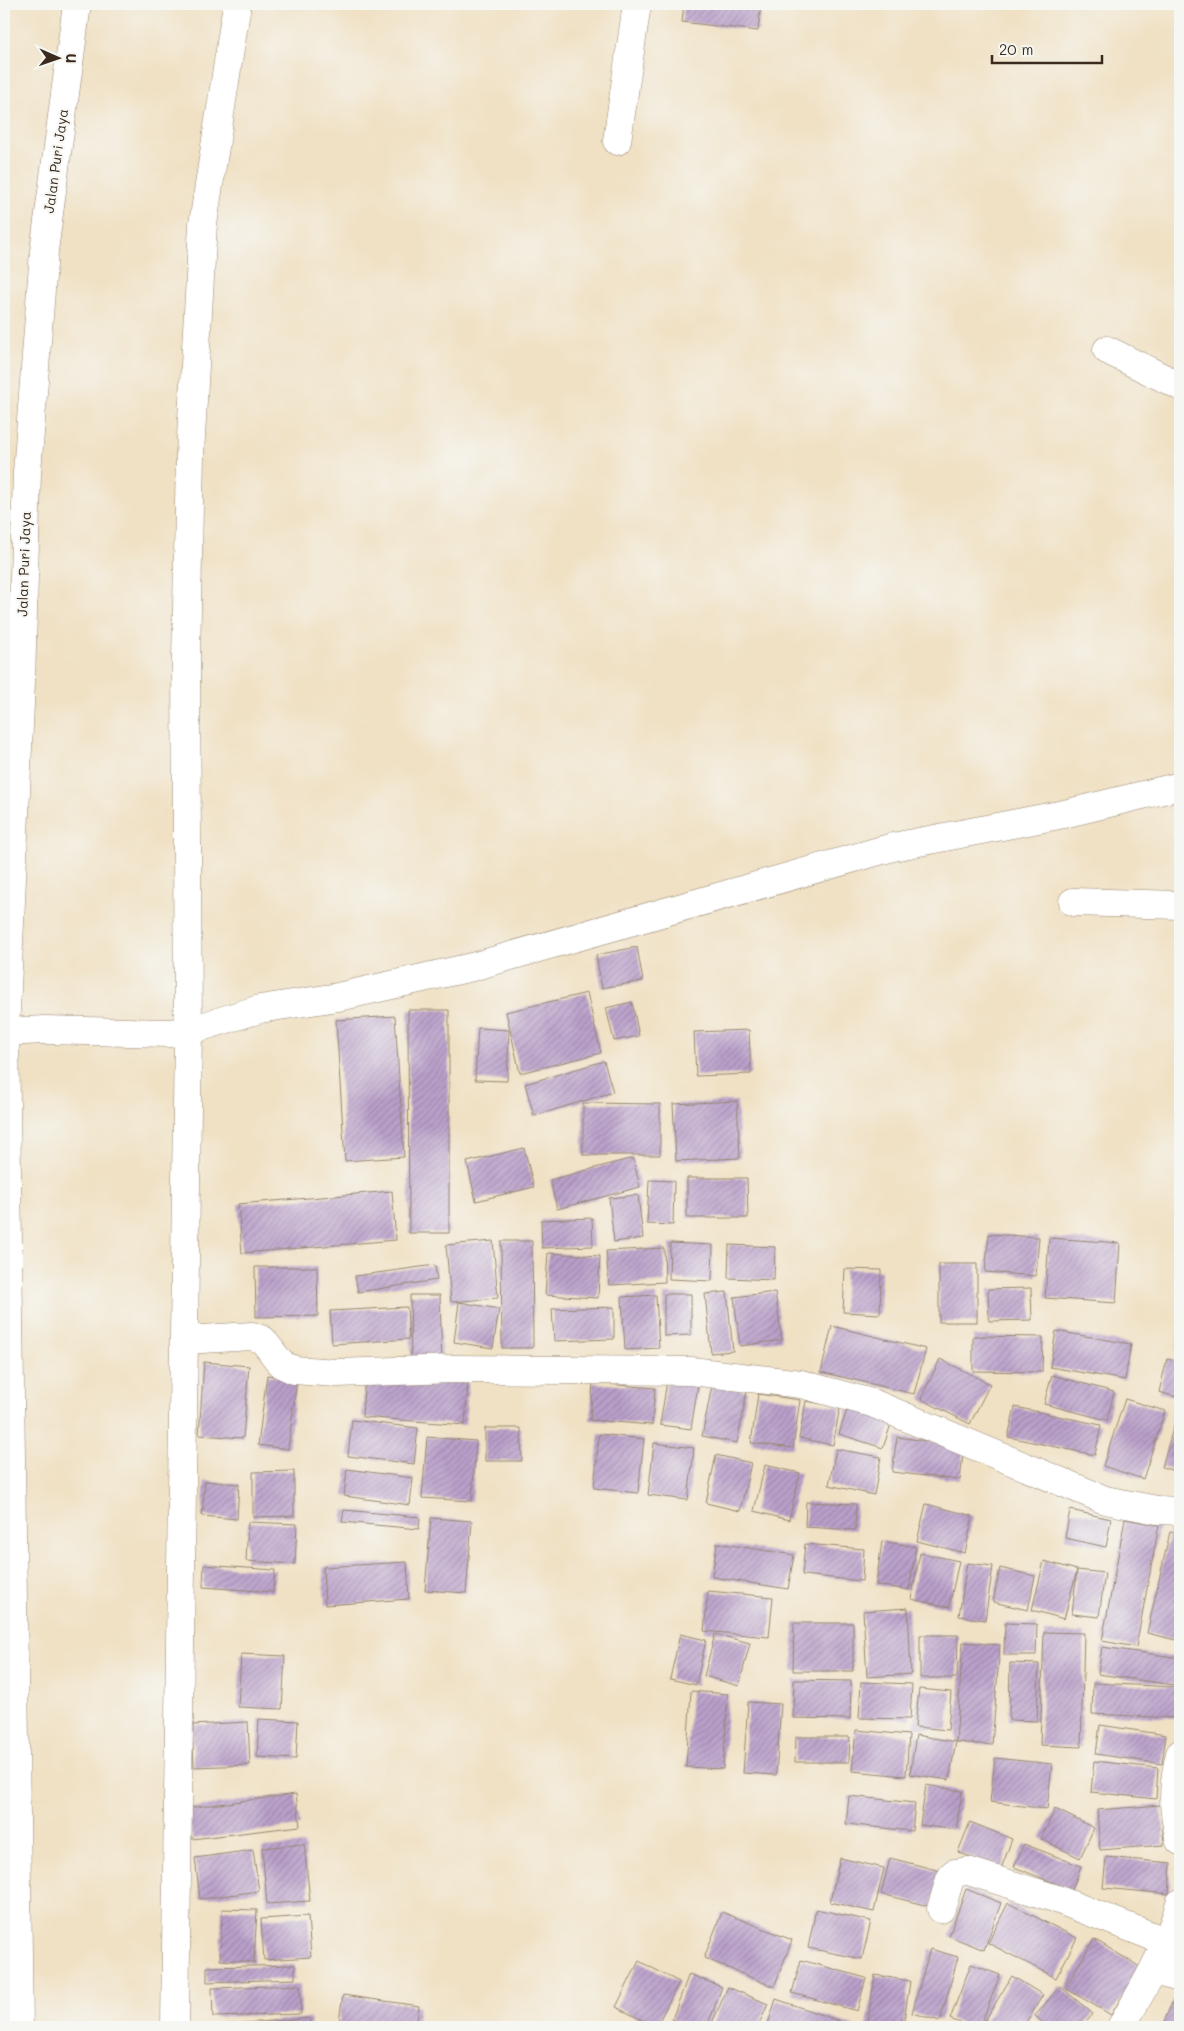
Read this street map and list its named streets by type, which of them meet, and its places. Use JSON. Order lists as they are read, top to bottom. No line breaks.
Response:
{"streets":{"street":["Jalan Puri Jaya"]},"scale_bar":"20 m","north":"right"}
